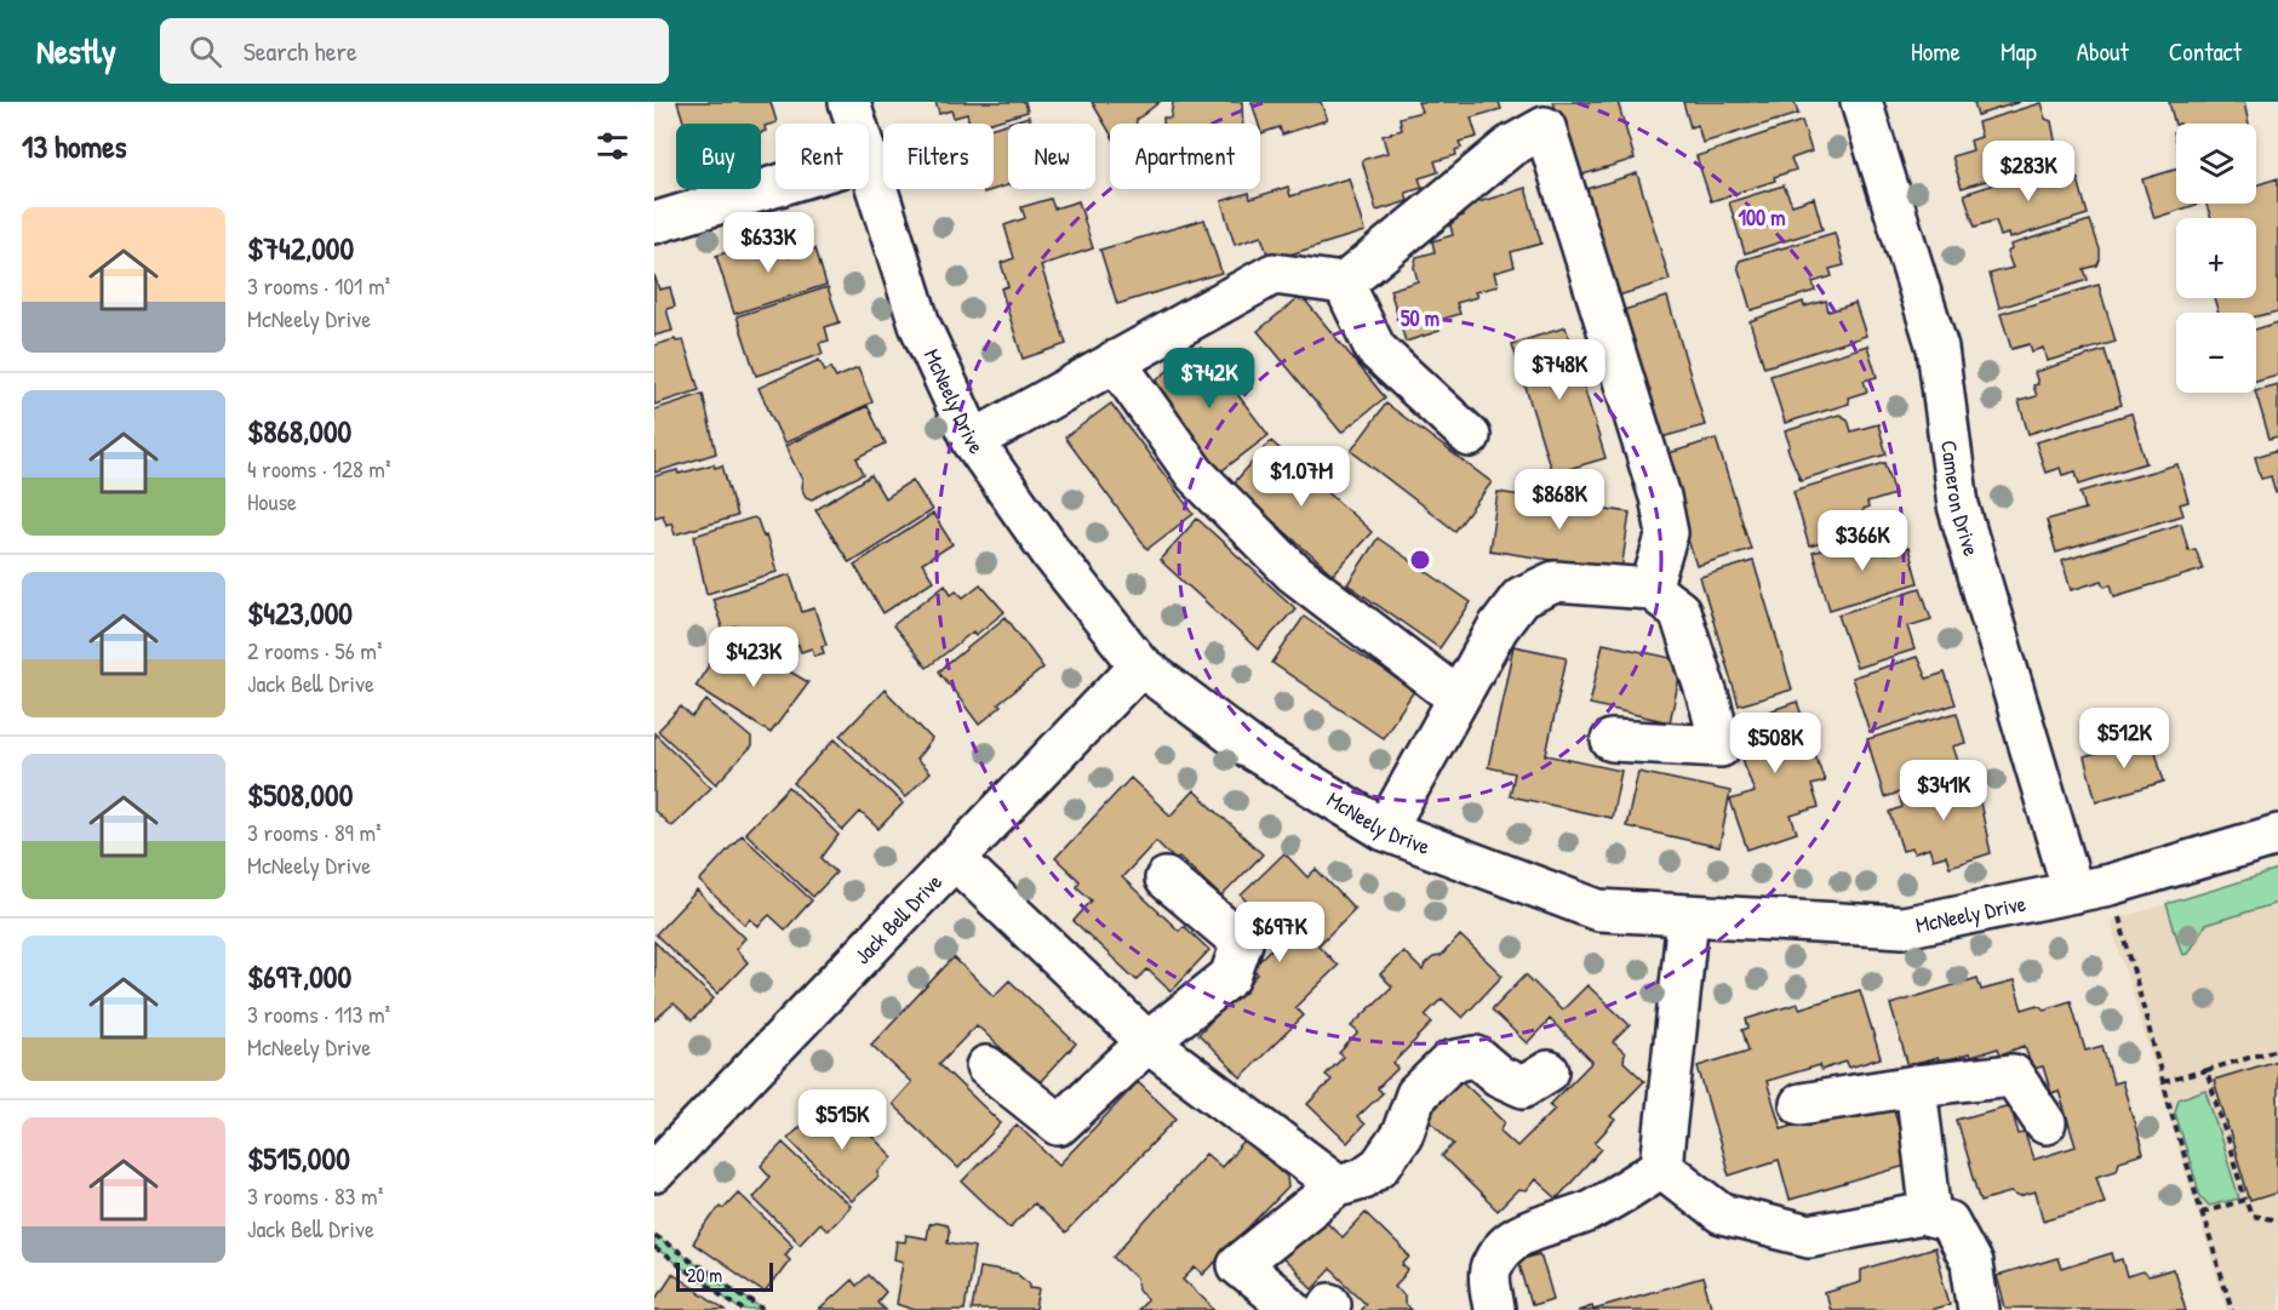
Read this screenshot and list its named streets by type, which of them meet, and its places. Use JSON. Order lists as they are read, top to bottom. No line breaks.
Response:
{"streets":{"street":["McNeely Drive","Cameron Drive","Jack Bell Drive"]},"crossings":[["McNeely Drive","Cameron Drive"],["McNeely Drive","Jack Bell Drive"]],"scale_bar":"20 m","page":{"header":"Nestly","search":"Search here","nav":["Home","Map","About","Contact"],"heading":"13 homes","map_buttons":["+","−"],"chip":["Buy","Rent","Filters","New","Apartment"],"price":["$283K","$633K","$748K","$742K","$1.07M","$868K","$366K","$423K","$512K","$508K","$341K","$697K","$515K"],"list":[{"name":"$742,000","note":"3 rooms · 101 m² · McNeely Drive"},{"name":"$868,000","note":"4 rooms · 128 m² · House"},{"name":"$423,000","note":"2 rooms · 56 m² · Jack Bell Drive"},{"name":"$508,000","note":"3 rooms · 89 m² · McNeely Drive"},{"name":"$697,000","note":"3 rooms · 113 m² · McNeely Drive"},{"name":"$515,000","note":"3 rooms · 83 m² · Jack Bell Drive"}],"scale":"20 m"},"rings":["100 m","50 m"]}
